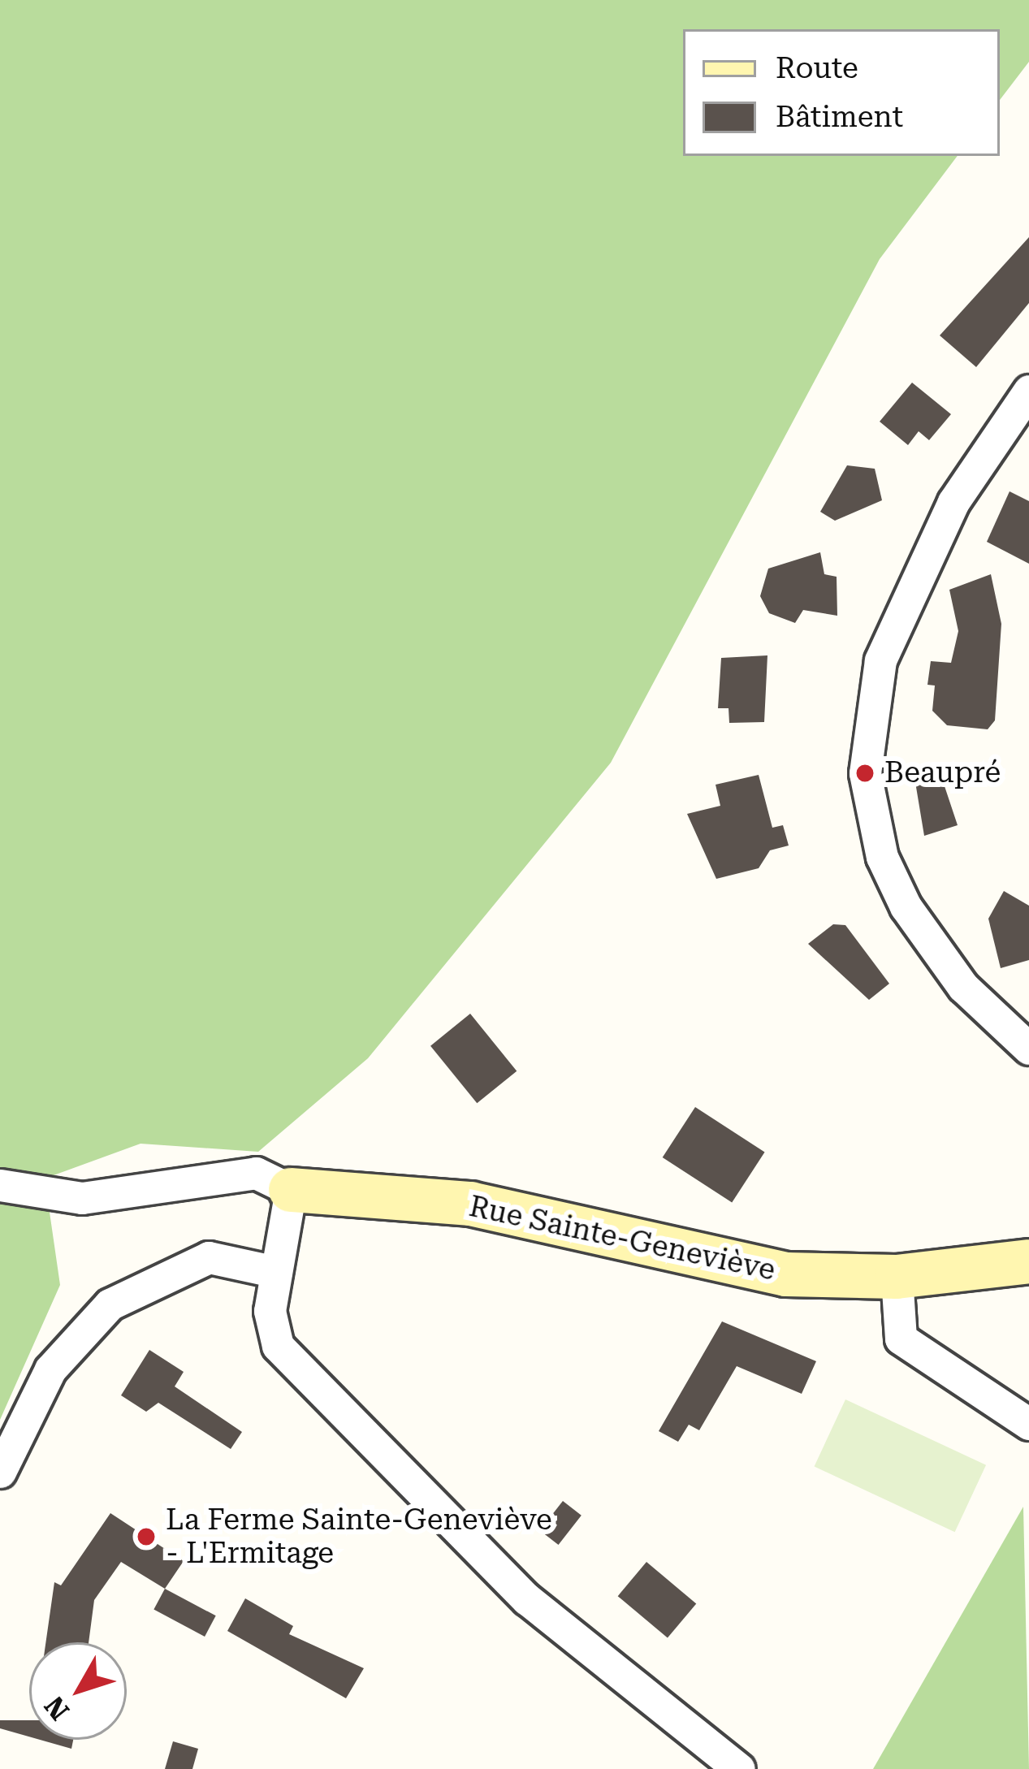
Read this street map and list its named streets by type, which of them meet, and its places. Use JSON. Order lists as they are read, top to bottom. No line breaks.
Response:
{"streets":{"street":["Rue Sainte-Geneviève"]},"places":["Beaupré","La Ferme Sainte-Geneviève - L'Ermitage"],"legend":["Route","Bâtiment"],"north":"bottom left"}
